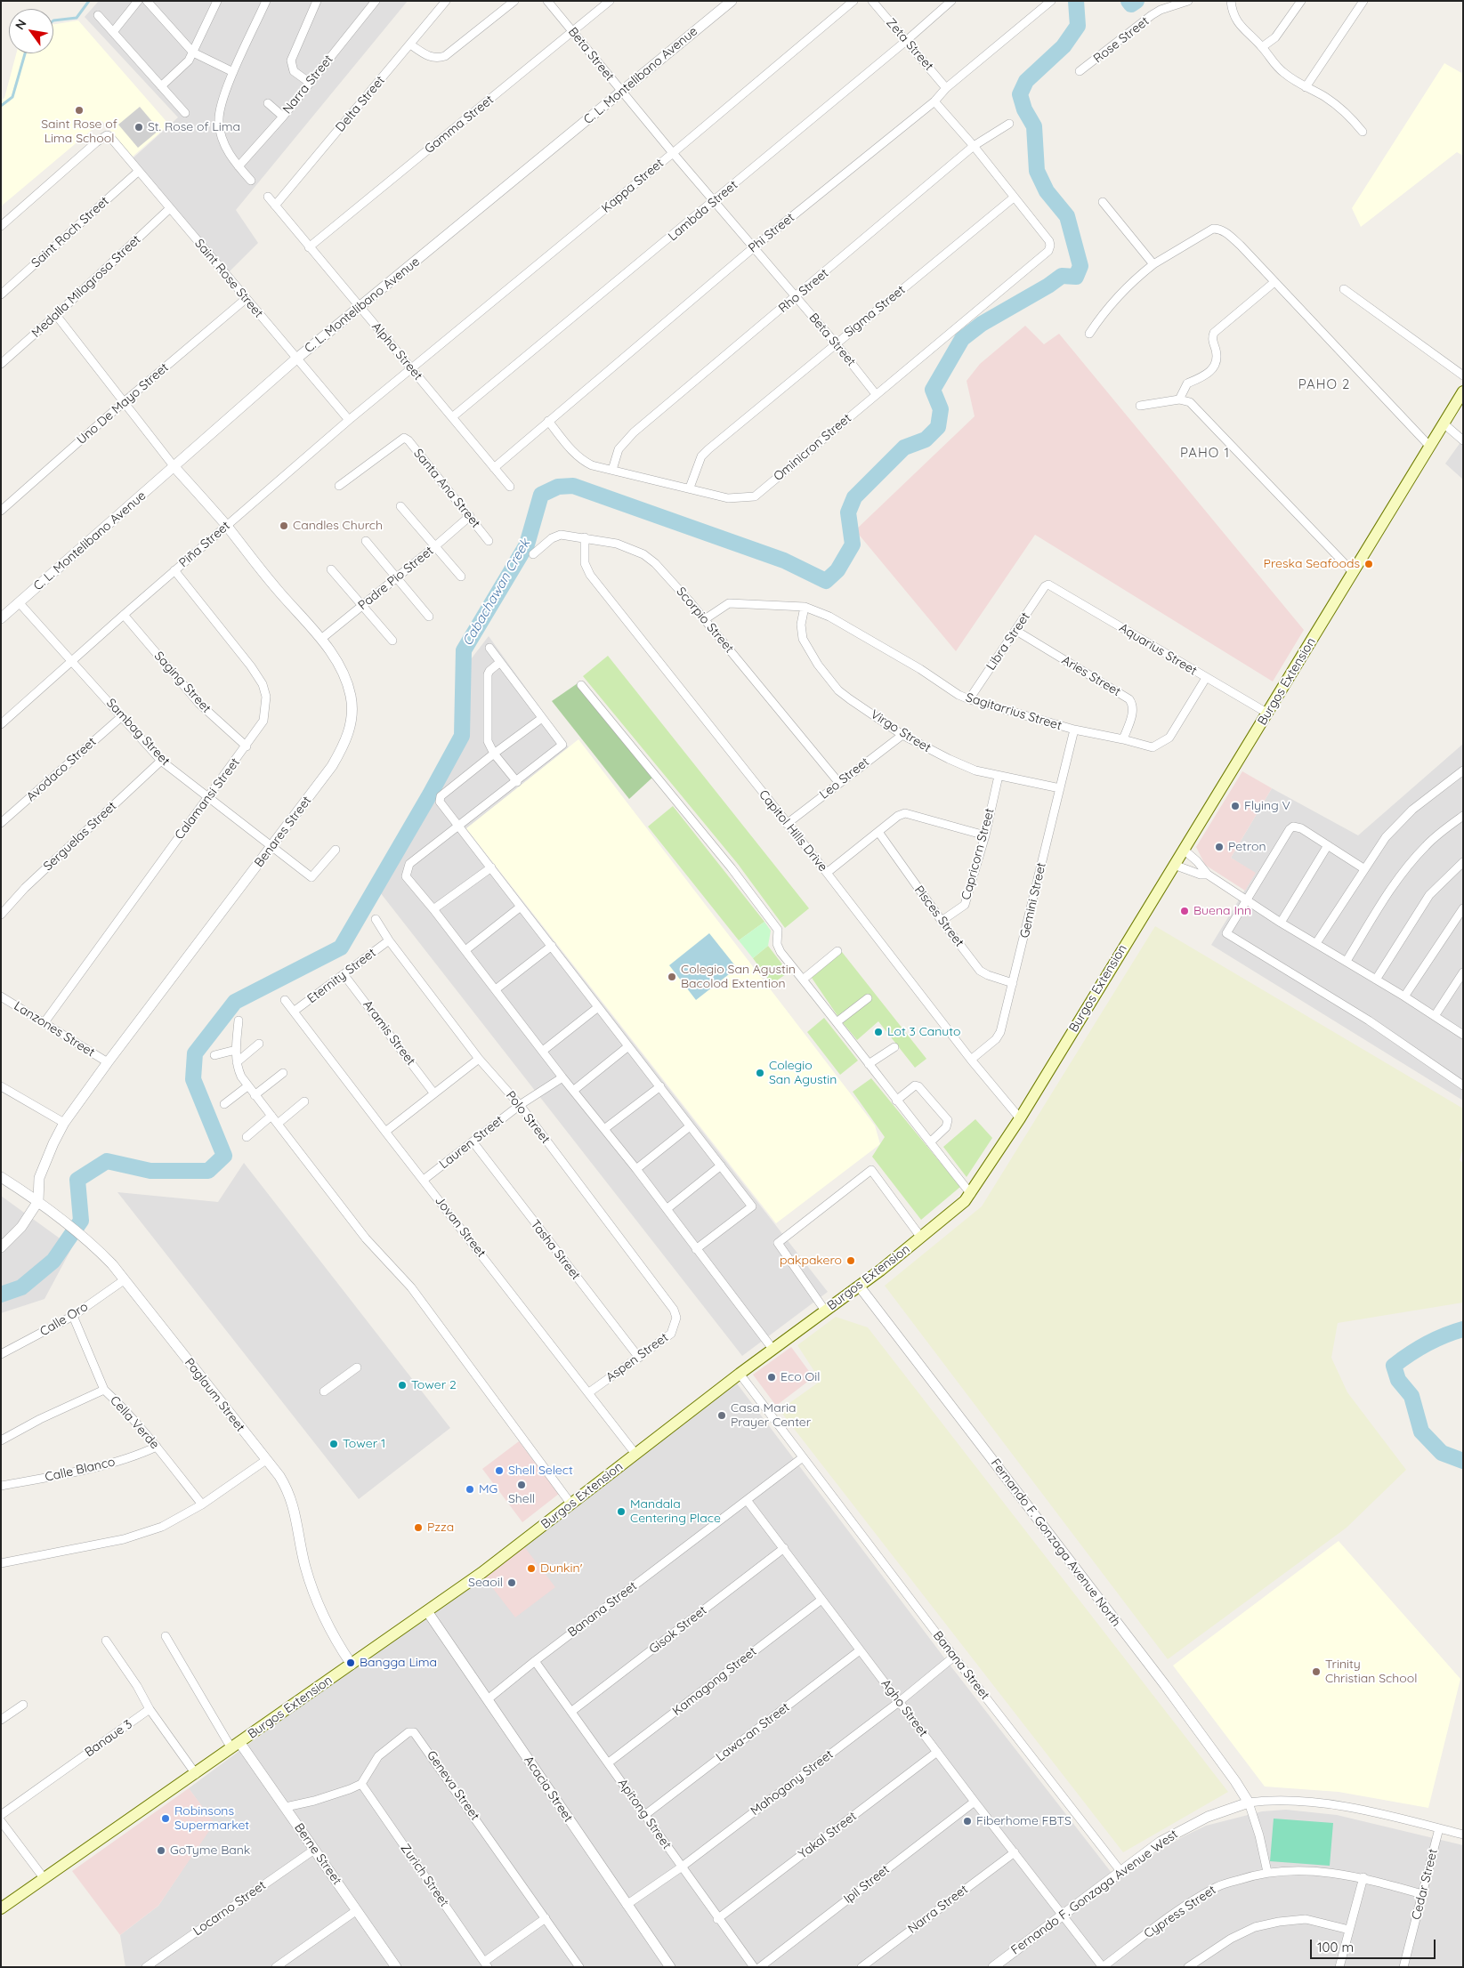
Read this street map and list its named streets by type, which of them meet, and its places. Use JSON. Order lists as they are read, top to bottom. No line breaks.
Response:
{"streets":{"main road":["Burgos Extension"],"street":["Rose Street","Zeta Street","Beta Street","C. L. Montelibano Avenue","Narra Street","Delta Street","Gamma Street","Kappa Street","Lambda Street","Saint Roch Street","Phi Street","Saint Rose Street","Medalla Milagrosa Street","Rho Street","Sigma Street","Alpha Street","Uno De Mayo Street","Ominicron Street","Santa Ana Street","Piña Street","Padre Pio Street","Scorpio Street","Libra Street","Aquarius Street","Aries Street","Saging Street","Sagitarrius Street","Virgo Street","Sambag Street","Avodaco Street","Leo Street","Calamansi Street","Capitol Hills Drive","Benares Street","Serguelas Street","Capricorn Street","Gemini Street","Pisces Street","Eternity Street","Lanzones Street","Aramis Street","Polo Street","Lauren Street","Jovan Street","Tasha Street","Calle Oro","Aspen Street","Paglaum Street","Cella Verde","Calle Blanco","Fernando F. Gonzaga Avenue North","Banana Street","Gisok Street","Kamagong Street","Agho Street","Lawa-an Street","Banaue 3","Mahogany Street","Geneva Street","Acacia Street","Apitong Street","Yakal Street","Berne Street","Zurich Street","Ipil Street","Cedar Street","Fernando F. Gonzaga Avenue West","Locarno Street","Cypress Street"]},"crossings":[["Zeta Street","Lambda Street"],["Zeta Street","Phi Street"],["Beta Street","C. L. Montelibano Avenue"],["Beta Street","Gamma Street"],["Beta Street","Kappa Street"],["Beta Street","Lambda Street"],["Beta Street","Phi Street"],["Beta Street","Rho Street"],["Beta Street","Sigma Street"],["Beta Street","Ominicron Street"],["C. L. Montelibano Avenue","Saint Rose Street"],["C. L. Montelibano Avenue","Alpha Street"],["C. L. Montelibano Avenue","Sambag Street"],["C. L. Montelibano Avenue","Benares Street"],["Narra Street","Agho Street"],["Delta Street","Alpha Street"],["Gamma Street","Alpha Street"],["Kappa Street","Alpha Street"],["Kappa Street","Piña Street"],["Lambda Street","Alpha Street"],["Saint Roch Street","Saint Rose Street"],["Phi Street","Alpha Street"],["Phi Street","Ominicron Street"],["Saint Rose Street","Medalla Milagrosa Street"],["Saint Rose Street","Uno De Mayo Street"],["Saint Rose Street","Piña Street"],["Rho Street","Ominicron Street"],["Sigma Street","Ominicron Street"],["Alpha Street","Piña Street"],["Santa Ana Street","Padre Pio Street"],["Piña Street","Saging Street"],["Piña Street","Sambag Street"],["Piña Street","Calamansi Street"],["Piña Street","Benares Street"],["Padre Pio Street","Benares Street"],["Scorpio Street","Sagitarrius Street"],["Scorpio Street","Leo Street"],["Scorpio Street","Capitol Hills Drive"],["Libra Street","Aquarius Street"],["Libra Street","Aries Street"],["Libra Street","Sagitarrius Street"],["Aquarius Street","Burgos Extension"],["Aquarius Street","Sagitarrius Street"],["Aries Street","Sagitarrius Street"],["Burgos Extension","Capitol Hills Drive"],["Burgos Extension","Jovan Street"],["Burgos Extension","Paglaum Street"],["Burgos Extension","Fernando F. Gonzaga Avenue North"],["Burgos Extension","Banana Street"],["Burgos Extension","Acacia Street"],["Burgos Extension","Berne Street"],["Saging Street","Calamansi Street"],["Sagitarrius Street","Virgo Street"],["Sagitarrius Street","Gemini Street"],["Virgo Street","Leo Street"],["Virgo Street","Capricorn Street"],["Virgo Street","Gemini Street"],["Sambag Street","Avodaco Street"],["Sambag Street","Calamansi Street"],["Sambag Street","Benares Street"],["Sambag Street","Serguelas Street"],["Leo Street","Capitol Hills Drive"],["Calamansi Street","Lanzones Street"],["Capitol Hills Drive","Gemini Street"],["Benares Street","Lanzones Street"],["Benares Street","Paglaum Street"],["Capricorn Street","Pisces Street"],["Gemini Street","Pisces Street"],["Eternity Street","Aramis Street"],["Eternity Street","Polo Street"],["Eternity Street","Jovan Street"],["Polo Street","Lauren Street"],["Polo Street","Aspen Street"],["Lauren Street","Jovan Street"],["Lauren Street","Tasha Street"],["Jovan Street","Aspen Street"],["Tasha Street","Aspen Street"],["Calle Oro","Paglaum Street"],["Cella Verde","Calle Blanco"],["Fernando F. Gonzaga Avenue North","Fernando F. Gonzaga Avenue West"],["Banana Street","Agho Street"],["Banana Street","Mahogany Street"],["Banana Street","Acacia Street"],["Banana Street","Apitong Street"],["Banana Street","Fernando F. Gonzaga Avenue West"],["Gisok Street","Agho Street"],["Gisok Street","Apitong Street"],["Kamagong Street","Agho Street"],["Kamagong Street","Apitong Street"],["Agho Street","Lawa-an Street"],["Agho Street","Mahogany Street"],["Agho Street","Yakal Street"],["Agho Street","Ipil Street"],["Agho Street","Fernando F. Gonzaga Avenue West"],["Agho Street","Cypress Street"],["Lawa-an Street","Apitong Street"],["Mahogany Street","Acacia Street"],["Mahogany Street","Apitong Street"],["Geneva Street","Zurich Street"],["Apitong Street","Yakal Street"],["Berne Street","Locarno Street"],["Cedar Street","Cypress Street"]],"districts":["PAHO 2","PAHO 1"],"water":["Cabachawan Creek"],"places":["Saint Rose of Lima School","St. Rose of Lima","Candles Church","Preska Seafoods","Flying V","Petron","Buena Inn","Colegio San Agustin Bacolod Extention","Lot 3 Canuto","Colegio San Agustin","pakpakero","Eco Oil","Tower 2","Casa Maria Prayer Center","Tower 1","Shell Select","Shell","MG","Mandala Centering Place","Pzza","Dunkin'","Seaoil","Bangga Lima","Trinity Christian School","Robinsons Supermarket","Fiberhome FBTS","GoTyme Bank"],"scale_bar":"100 m","north":"top left"}
